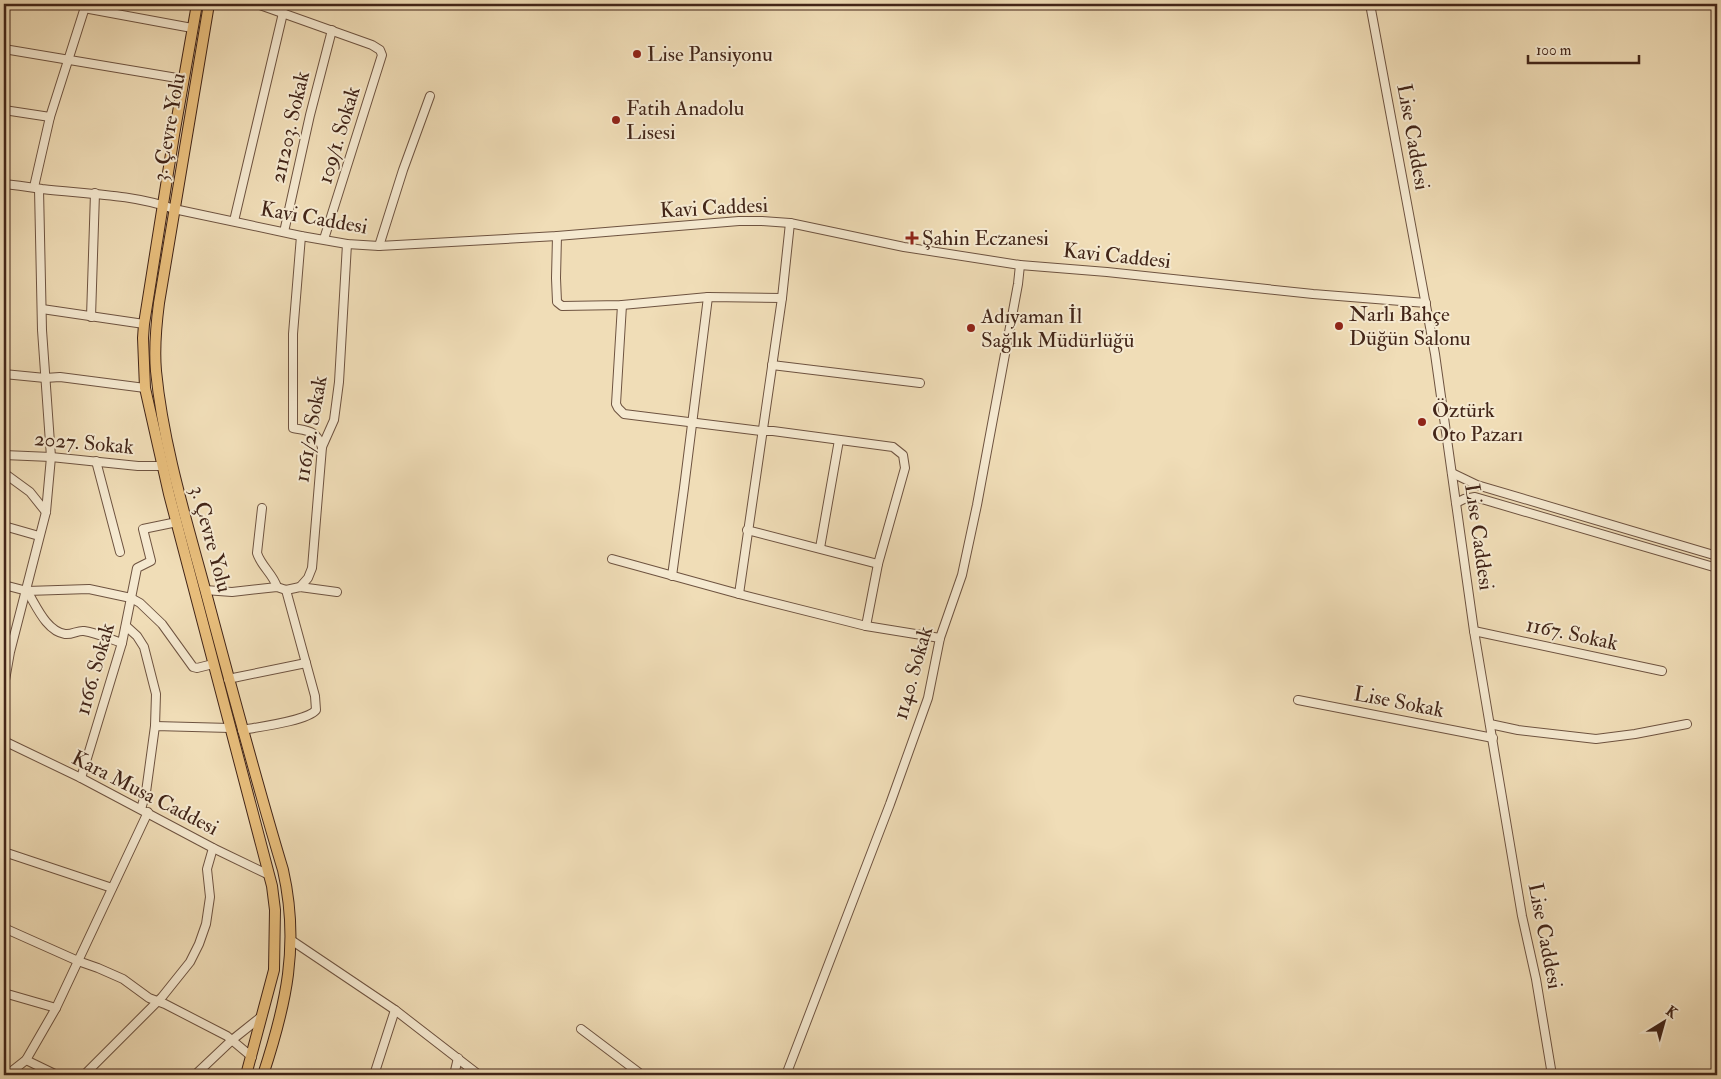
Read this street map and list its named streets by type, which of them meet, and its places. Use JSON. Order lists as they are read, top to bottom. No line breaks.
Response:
{"streets":{"main road":["3. Çevre Yolu"],"street":["211203. Sokak","109/1. Sokak","Lise Caddesi","Kavi Caddesi","1161/2. Sokak","2027. Sokak","1167. Sokak","1166. Sokak","1140. Sokak","Lise Sokak","Kara Musa Caddesi"]},"crossings":[["3. Çevre Yolu","Kavi Caddesi"],["3. Çevre Yolu","2027. Sokak"],["3. Çevre Yolu","1166. Sokak"],["3. Çevre Yolu","Kara Musa Caddesi"],["211203. Sokak","109/1. Sokak"],["211203. Sokak","Kavi Caddesi"],["109/1. Sokak","Kavi Caddesi"],["Lise Caddesi","Kavi Caddesi"],["Lise Caddesi","1167. Sokak"],["Lise Caddesi","Lise Sokak"],["Kavi Caddesi","1161/2. Sokak"],["Kavi Caddesi","1140. Sokak"],["1166. Sokak","Kara Musa Caddesi"]],"places":{"other":["Lise Pansiyonu","Fatih Anadolu Lisesi","Narlı Bahçe Düğün Salonu","Adıyaman İl Sağlık Müdürlüğü","Öztürk Oto Pazarı"],"health":["Şahin Eczanesi"]},"scale_bar":"100 m","north":"top right"}
